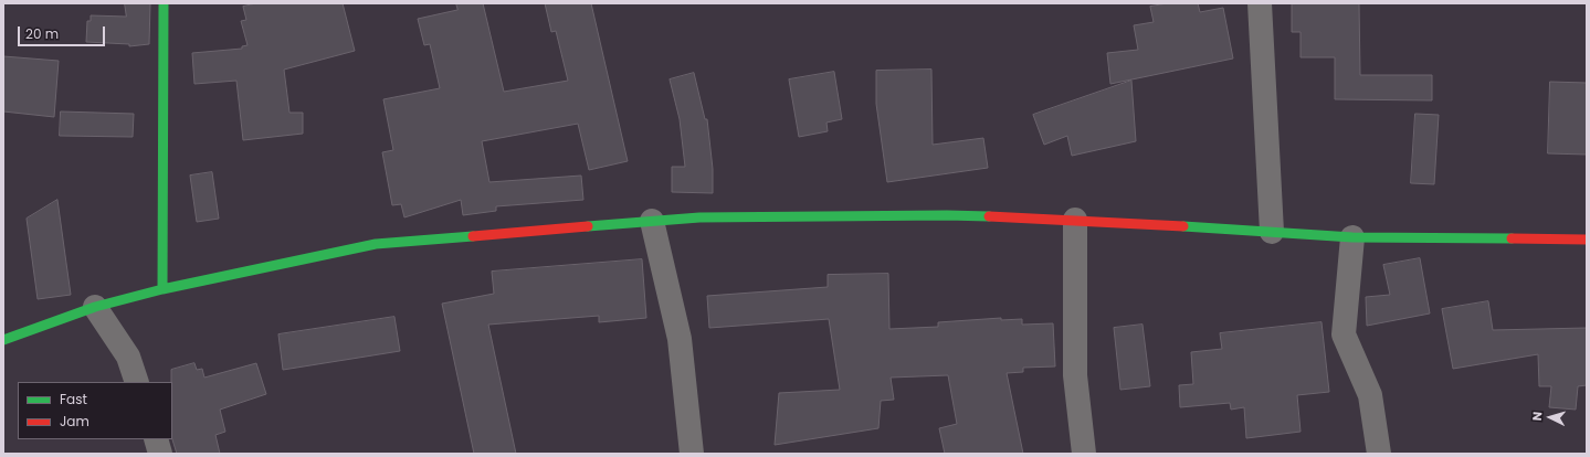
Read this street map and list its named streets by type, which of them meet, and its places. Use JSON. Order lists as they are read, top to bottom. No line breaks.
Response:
{"legend":["Fast","Jam"],"scale_bar":"20 m","north":"left"}
